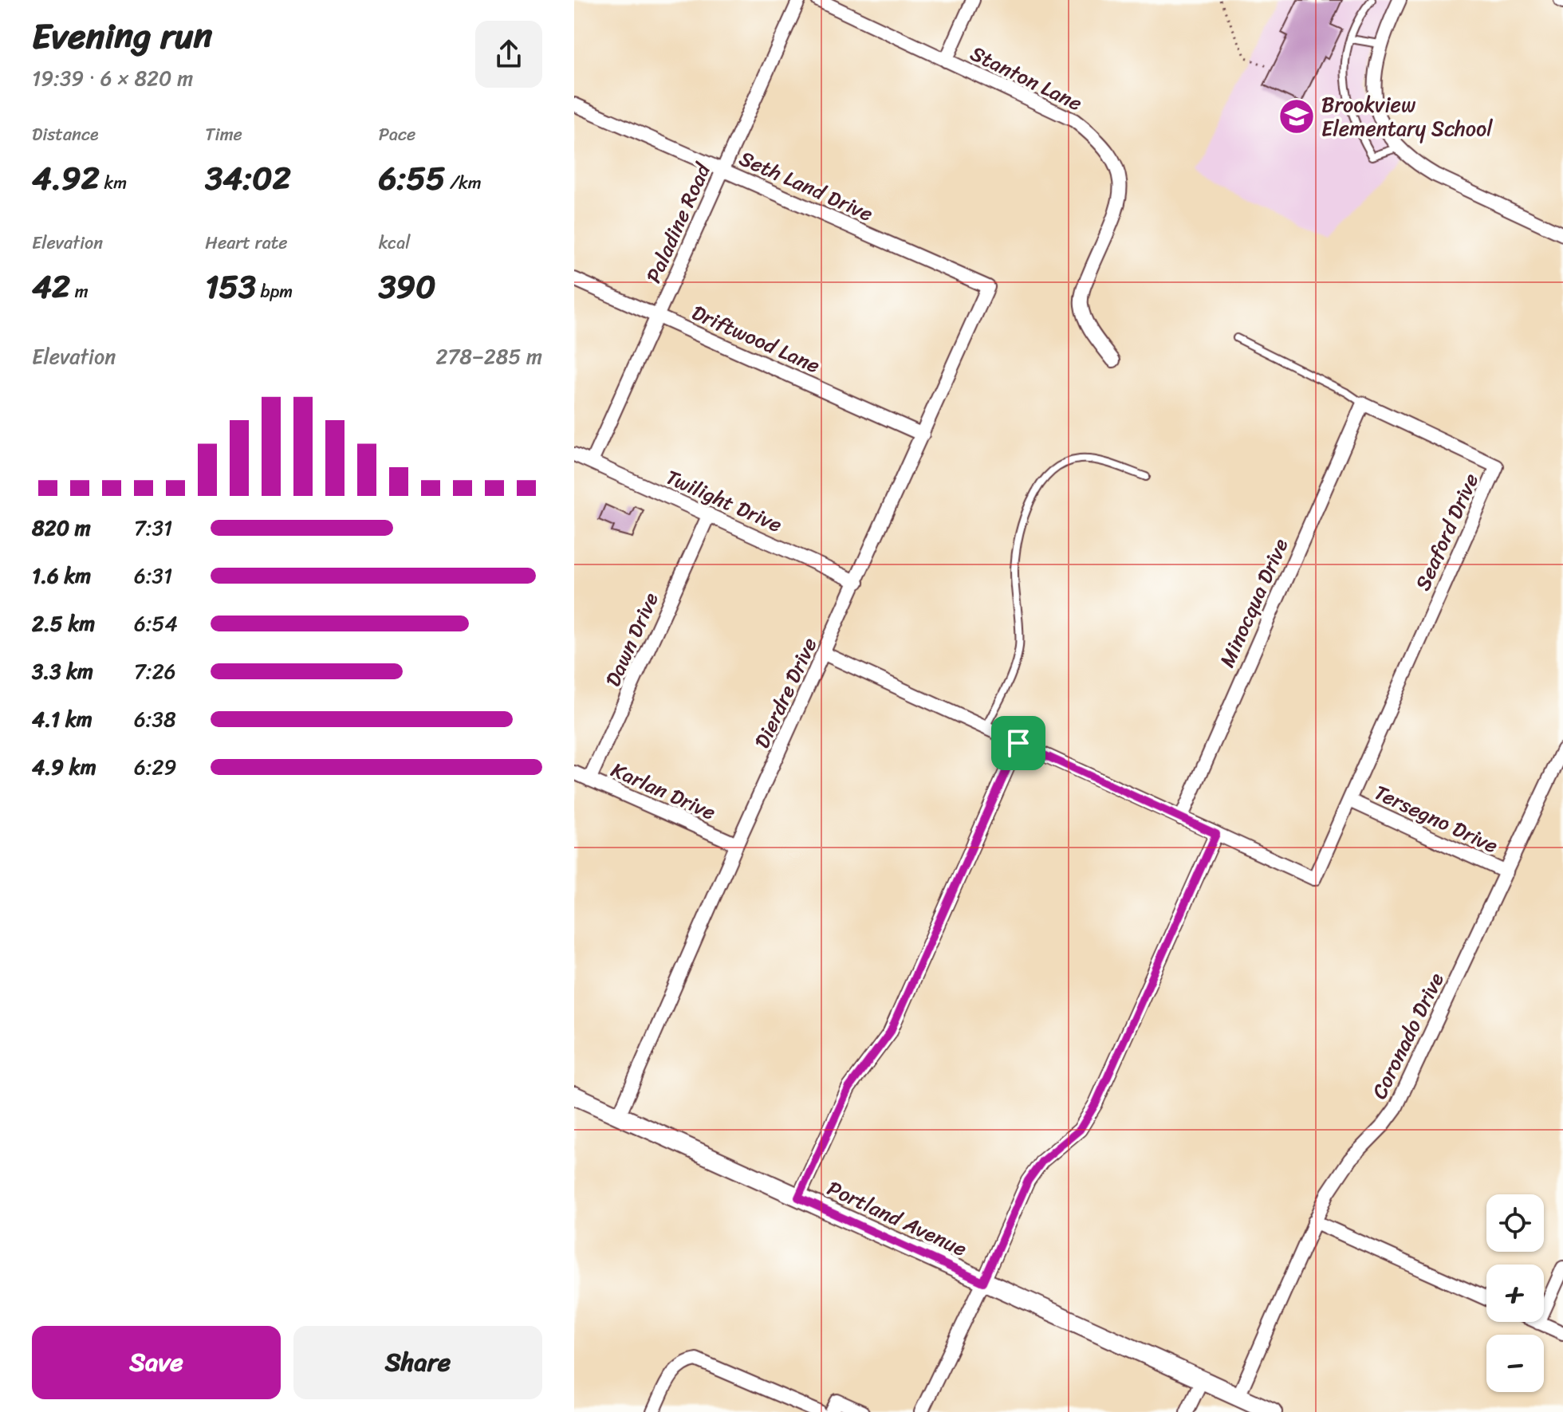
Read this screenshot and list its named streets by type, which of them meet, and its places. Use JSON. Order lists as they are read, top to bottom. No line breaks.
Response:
{"streets":{"main road":["Portland Avenue"],"street":["Stanton Lane","Seth Land Drive","Paladine Road","Driftwood Lane","Twilight Drive","Seaford Drive","Minocqua Drive","Dawn Drive","Dierdre Drive","Karlan Drive","Tersegno Drive","Coronado Drive"]},"crossings":[["Seth Land Drive","Paladine Road"],["Seth Land Drive","Dierdre Drive"],["Paladine Road","Driftwood Lane"],["Paladine Road","Twilight Drive"],["Driftwood Lane","Dierdre Drive"],["Twilight Drive","Dawn Drive"],["Twilight Drive","Dierdre Drive"],["Seaford Drive","Minocqua Drive"],["Seaford Drive","Tersegno Drive"],["Dawn Drive","Karlan Drive"],["Dierdre Drive","Karlan Drive"],["Dierdre Drive","Portland Avenue"],["Tersegno Drive","Coronado Drive"],["Coronado Drive","Portland Avenue"]],"places":{"school or university":["Brookview Elementary School"]},"page":{"heading":["Evening run","19:39 · 6 × 820 m"],"stats":[["Distance","4.92 km"],["Time","34:02"],["Pace","6:55 /km"],["Elevation","42 m"],["Heart rate","153 bpm"],["kcal","390"]],"chart":["Elevation","278–285 m"],"list":[{"name":"820 m","note":"7:31"},{"name":"1.6 km","note":"6:31"},{"name":"2.5 km","note":"6:54"},{"name":"3.3 km","note":"7:26"},{"name":"4.1 km","note":"6:38"},{"name":"4.9 km","note":"6:29"}],"map_buttons":["+","−"],"buttons":["Save","Share"]}}
